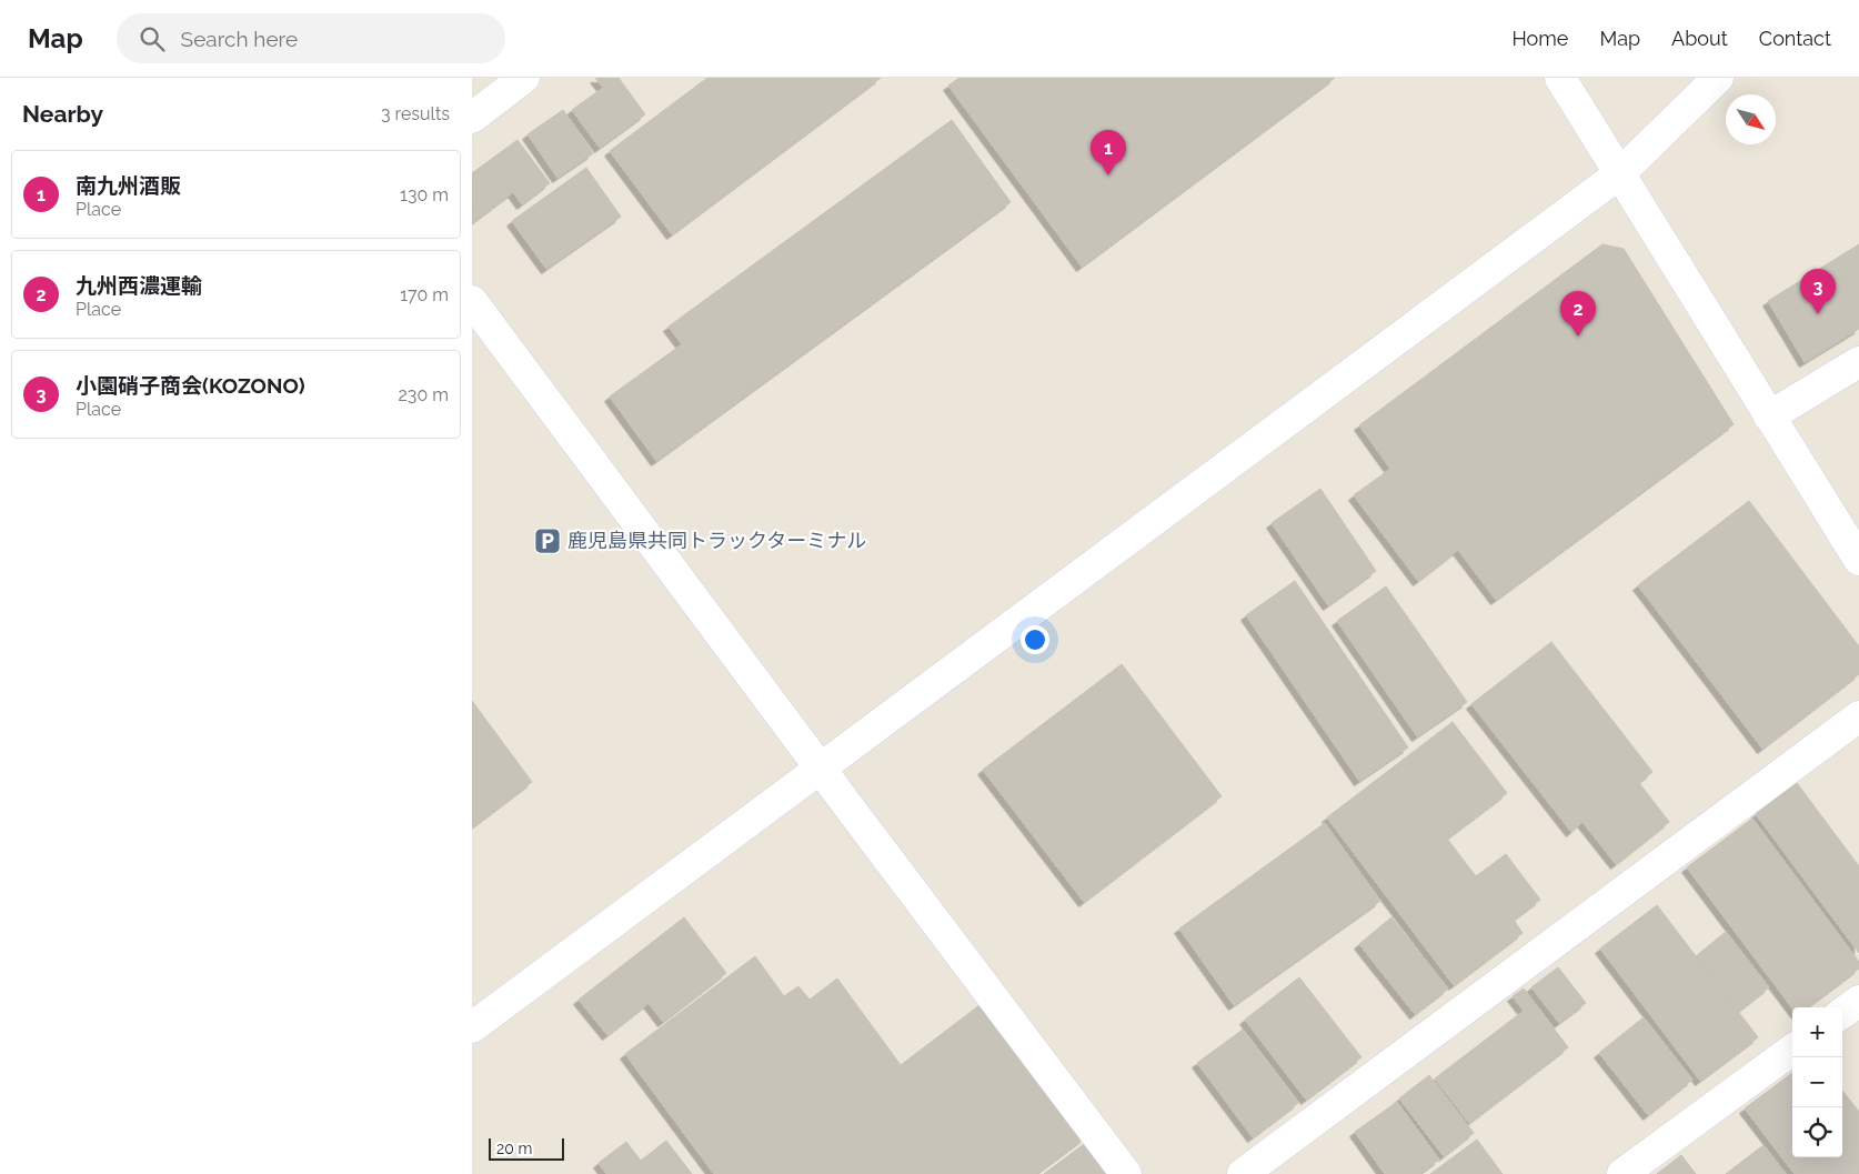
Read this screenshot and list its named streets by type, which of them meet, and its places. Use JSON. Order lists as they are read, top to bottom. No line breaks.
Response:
{"places":{"parking":["鹿児島県共同トラックターミナル"]},"scale_bar":"20 m","north":"bottom right","page":{"header":"Map","search":"Search here","nav":["Home","Map","About","Contact"],"heading":["Nearby","3 results"],"pins":["1","3","2"],"list":[{"mark":"1","name":"南九州酒販","note":"Place","value":"130 m"},{"mark":"2","name":"九州西濃運輸","note":"Place","value":"170 m"},{"mark":"3","name":"小園硝子商会(KOZONO)","note":"Place","value":"230 m"}],"map_buttons":["+","−"],"scale":"20 m"}}
